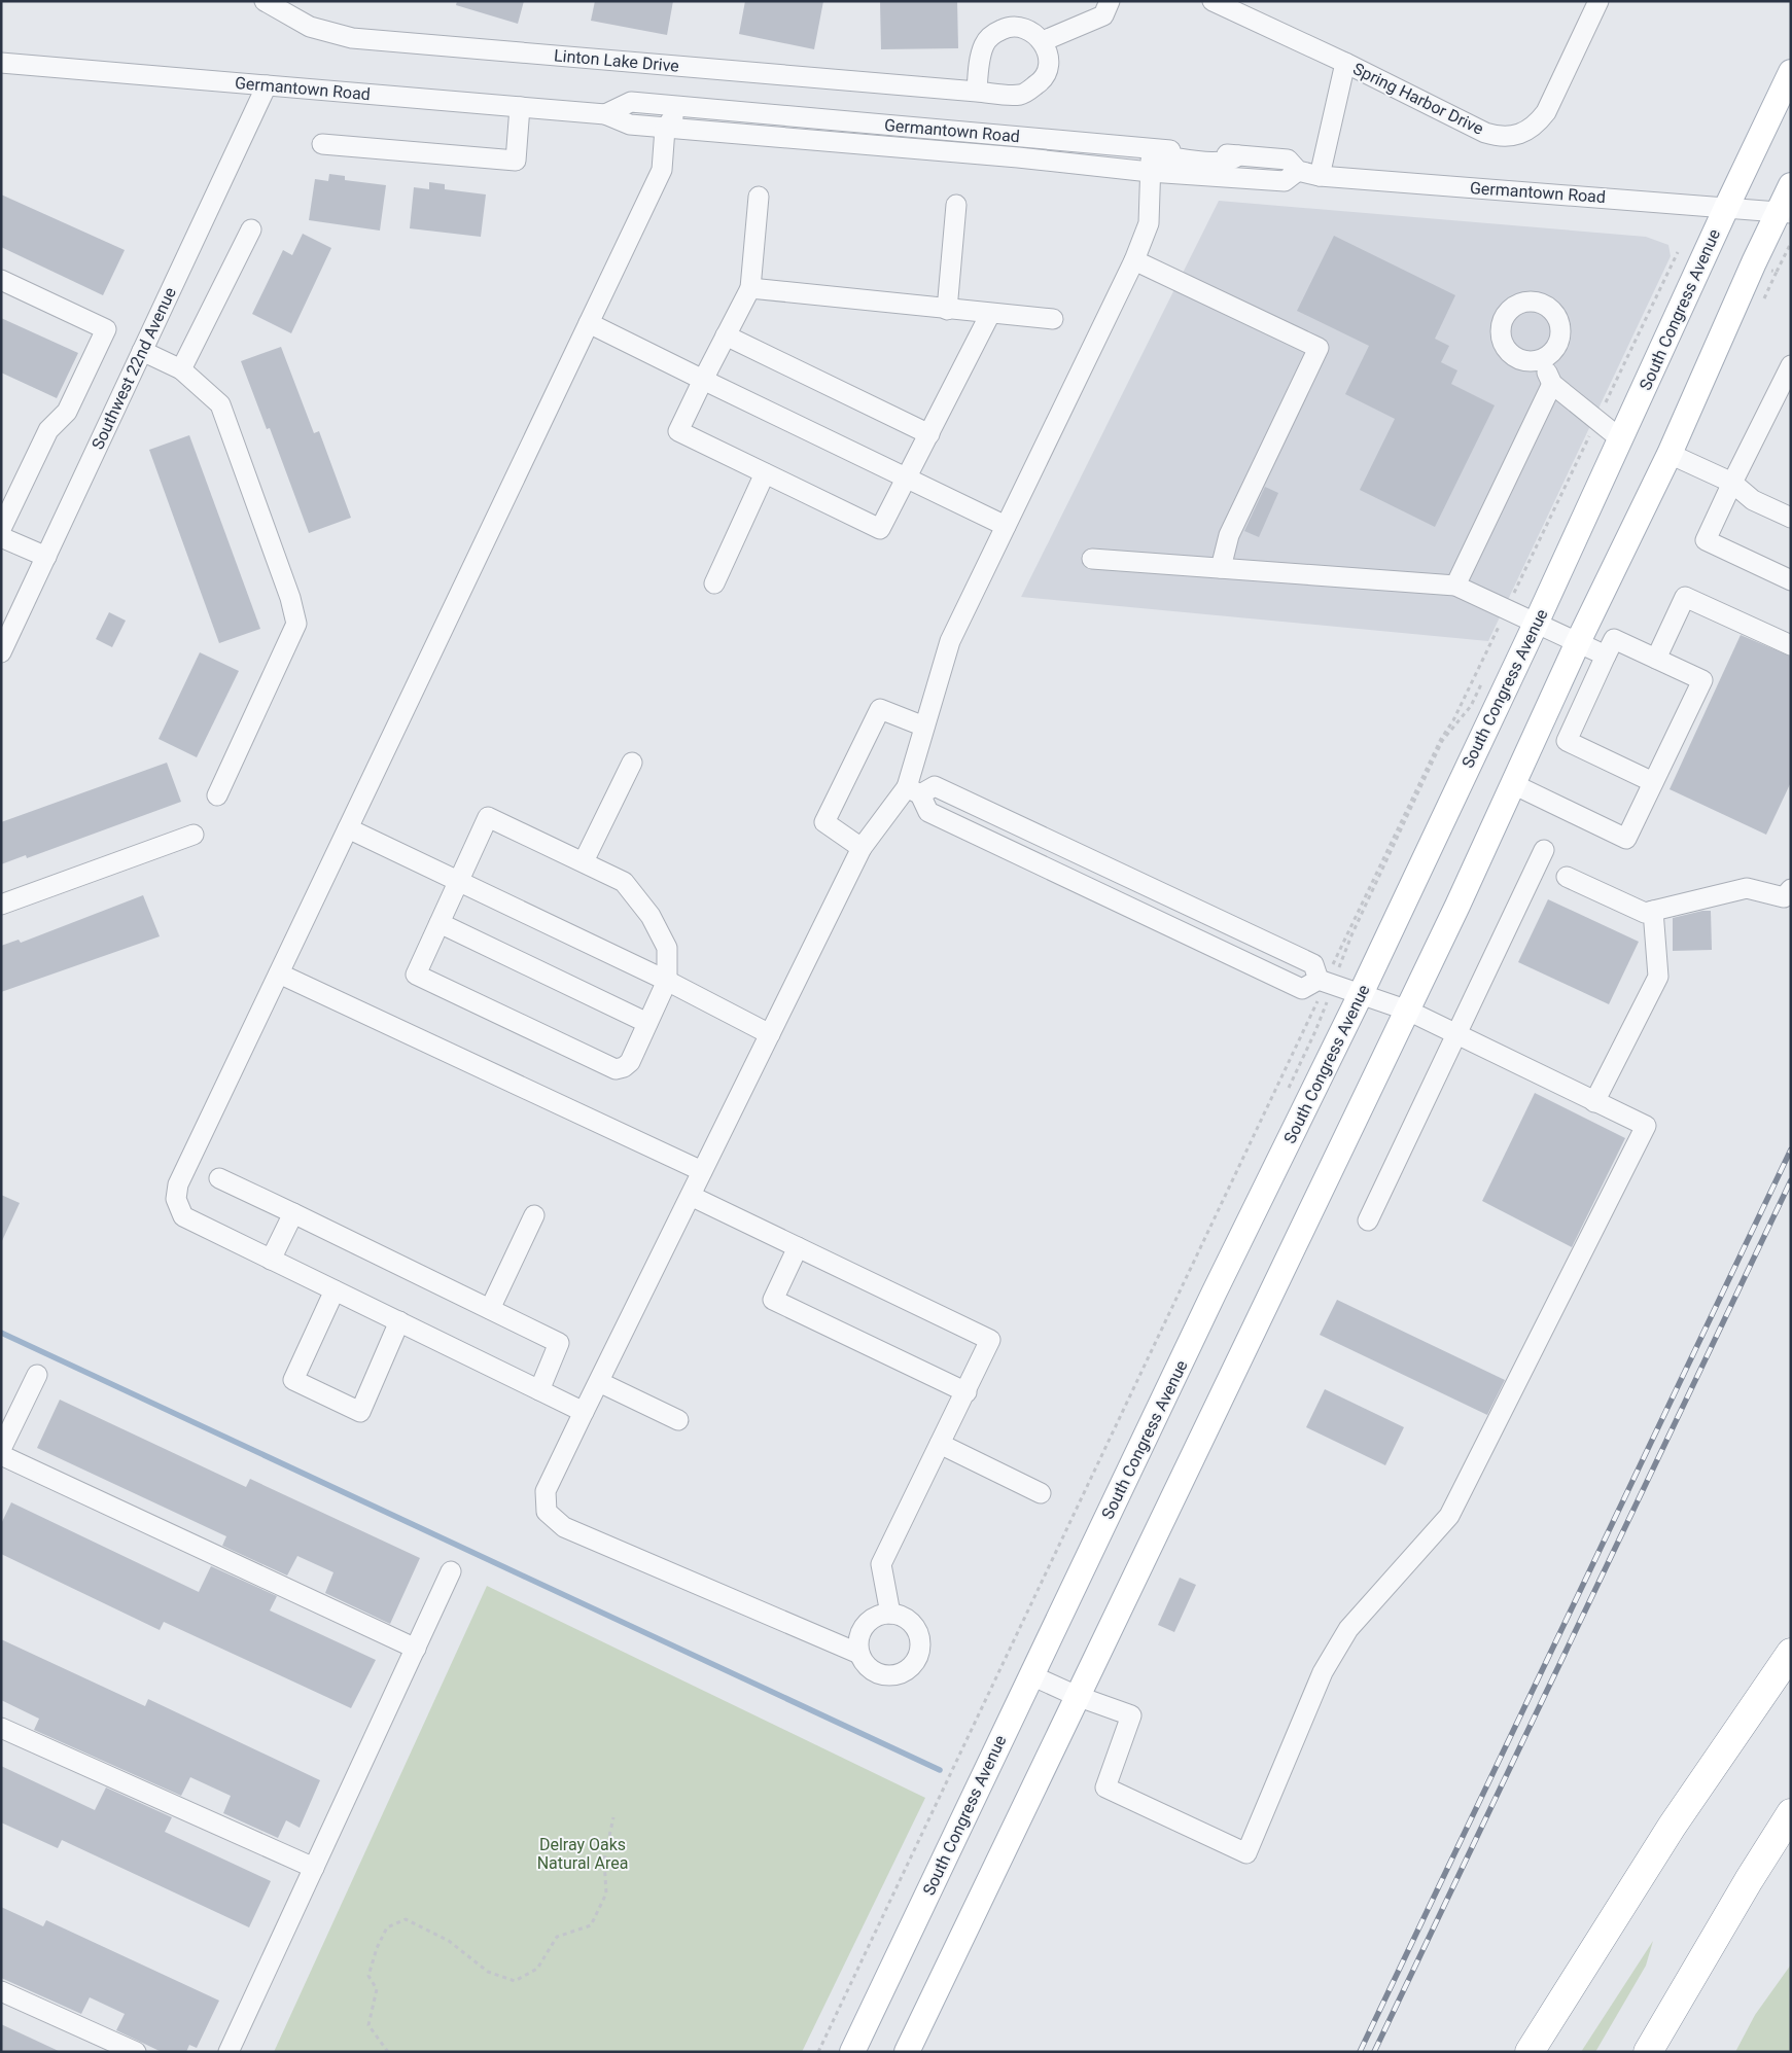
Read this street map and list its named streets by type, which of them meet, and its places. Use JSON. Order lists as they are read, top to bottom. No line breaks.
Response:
{"streets":{"main road":["South Congress Avenue"],"street":["Linton Lake Drive","Germantown Road","Spring Harbor Drive","Southwest 22nd Avenue"]},"crossings":[["Germantown Road","Spring Harbor Drive"],["Germantown Road","South Congress Avenue"],["Germantown Road","Southwest 22nd Avenue"]],"parks":["Delray Oaks Natural Area"]}
